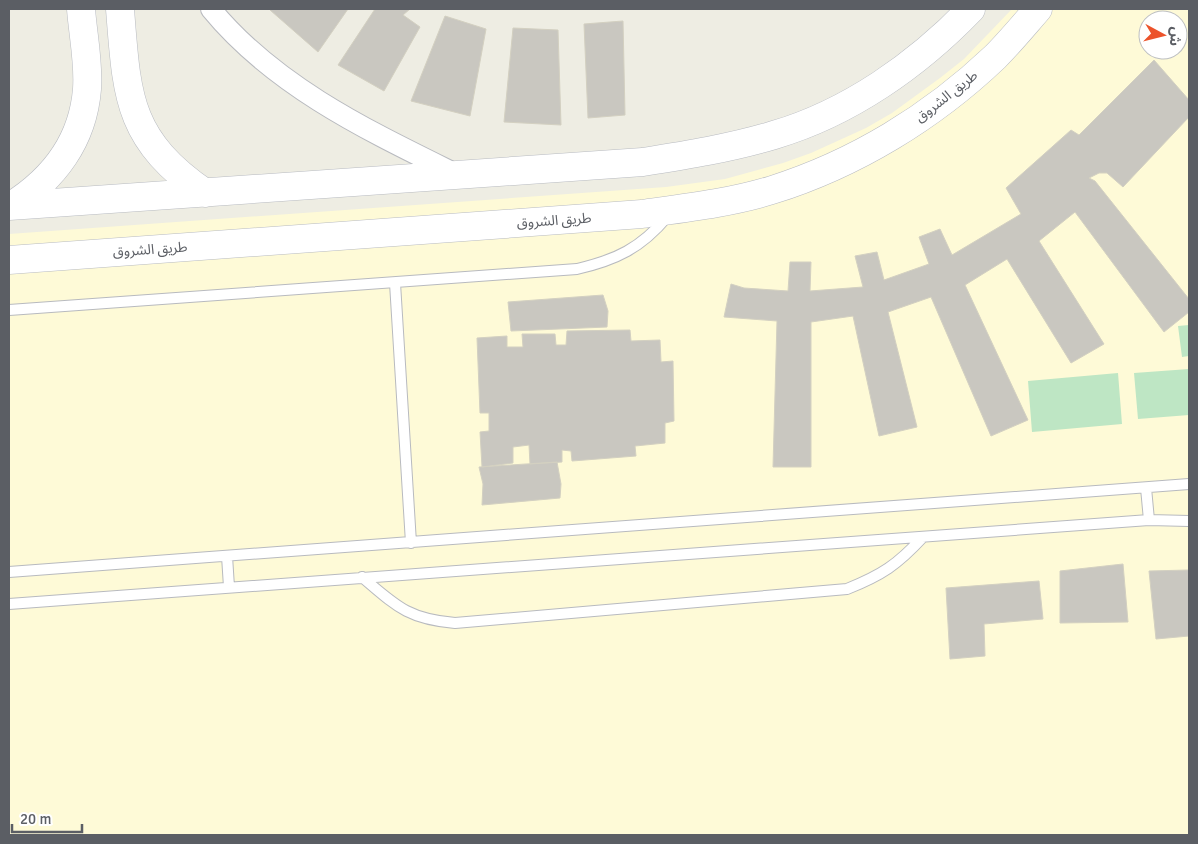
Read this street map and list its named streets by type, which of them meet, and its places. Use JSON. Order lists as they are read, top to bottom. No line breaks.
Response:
{"streets":{"street":["طريق الشروق"]},"scale_bar":"20 m","north":"right"}
